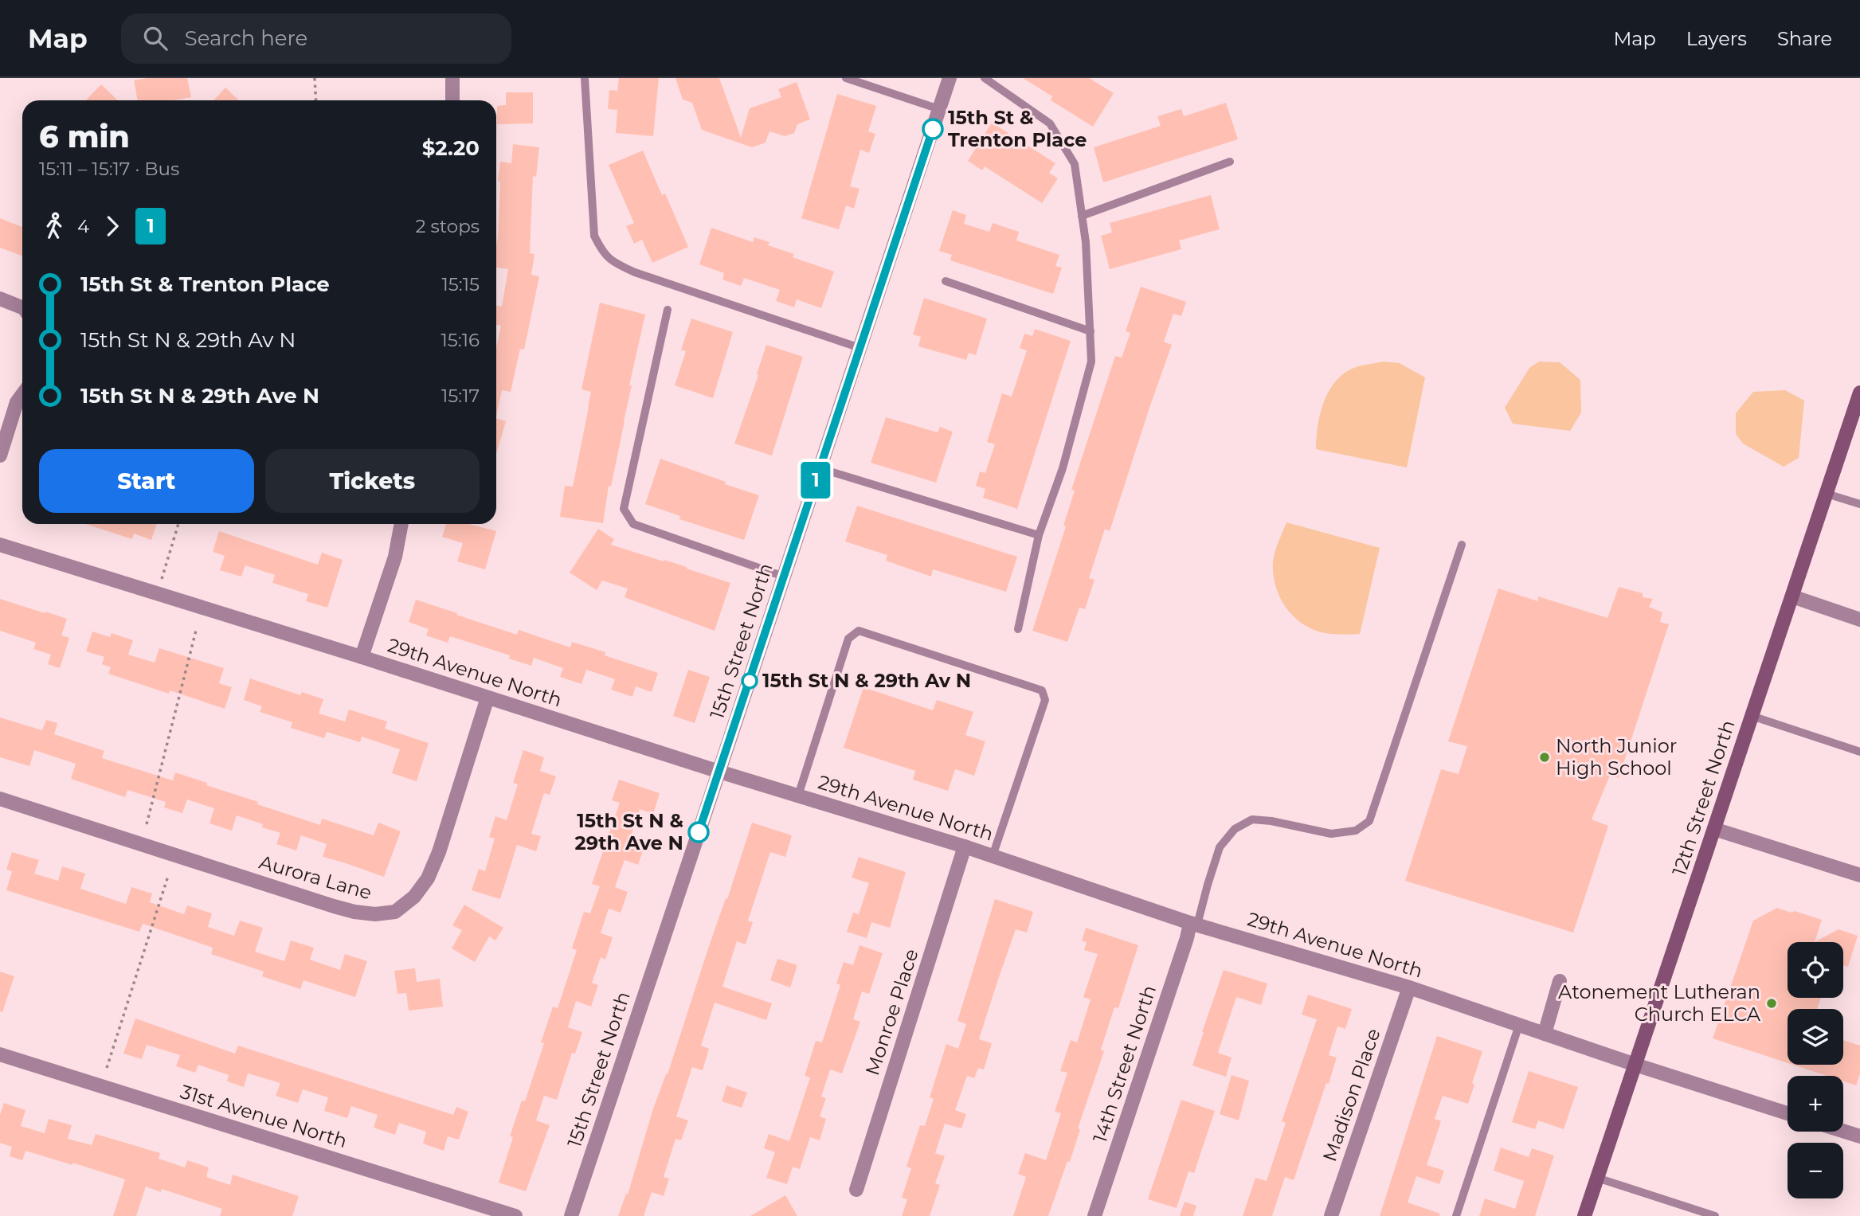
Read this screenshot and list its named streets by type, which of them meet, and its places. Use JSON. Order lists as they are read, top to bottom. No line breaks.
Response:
{"streets":{"street":["15th Street North","29th Avenue North","12th Street North","Aurora Lane","Monroe Place","14th Street North","Madison Place","31st Avenue North"]},"crossings":[["15th Street North","29th Avenue North"],["29th Avenue North","12th Street North"],["29th Avenue North","Aurora Lane"],["29th Avenue North","Monroe Place"],["29th Avenue North","14th Street North"],["29th Avenue North","Madison Place"]],"places":["15th St & Trenton Place","15th St N & 29th Av N","North Junior High School","15th St N & 29th Ave N","Atonement Lutheran Church ELCA"],"lines":["bus line 1"],"page":{"header":"Map","search":"Search here","nav":["Map","Layers","Share"],"on_map":"1","heading":["6 min","15:11 – 15:17 · Bus","$2.20"],"legs":["4","1","2 stops"],"list":[{"name":"15th St & Trenton Place","value":"15:15"},{"name":"15th St N & 29th Av N","value":"15:16"},{"name":"15th St N & 29th Ave N","value":"15:17"}],"buttons":["Start","Tickets"],"map_buttons":["+","−"]}}
